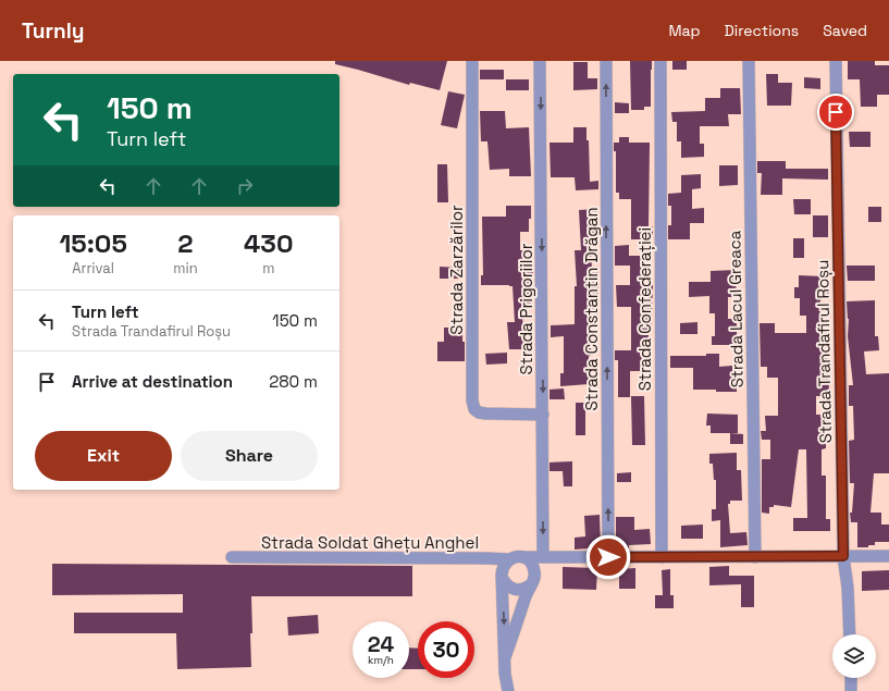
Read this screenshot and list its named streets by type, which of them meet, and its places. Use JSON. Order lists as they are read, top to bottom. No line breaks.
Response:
{"streets":{"street":["Strada Zarzărilor","Strada Prigoriilor","Strada Constantin Drăgan","Strada Confederației","Strada Lacul Greaca","Strada Trandafirul Roșu","Strada Soldat Ghețu Anghel"]},"crossings":[["Strada Zarzărilor","Strada Prigoriilor"]],"one_way":["Strada Prigoriilor","Strada Constantin Drăgan"],"page":{"header":"Turnly","nav":["Map","Directions","Saved"],"turn":["150 m","Turn left"],"eta":["15:05","Arrival","2","min","430","m"],"list":[{"name":"Turn left","note":"Strada Trandafirul Roșu","value":"150 m"},{"name":"Arrive at destination","value":"280 m"}],"buttons":["Exit","Share"],"speed":"24 km/h","limit":"30"}}
